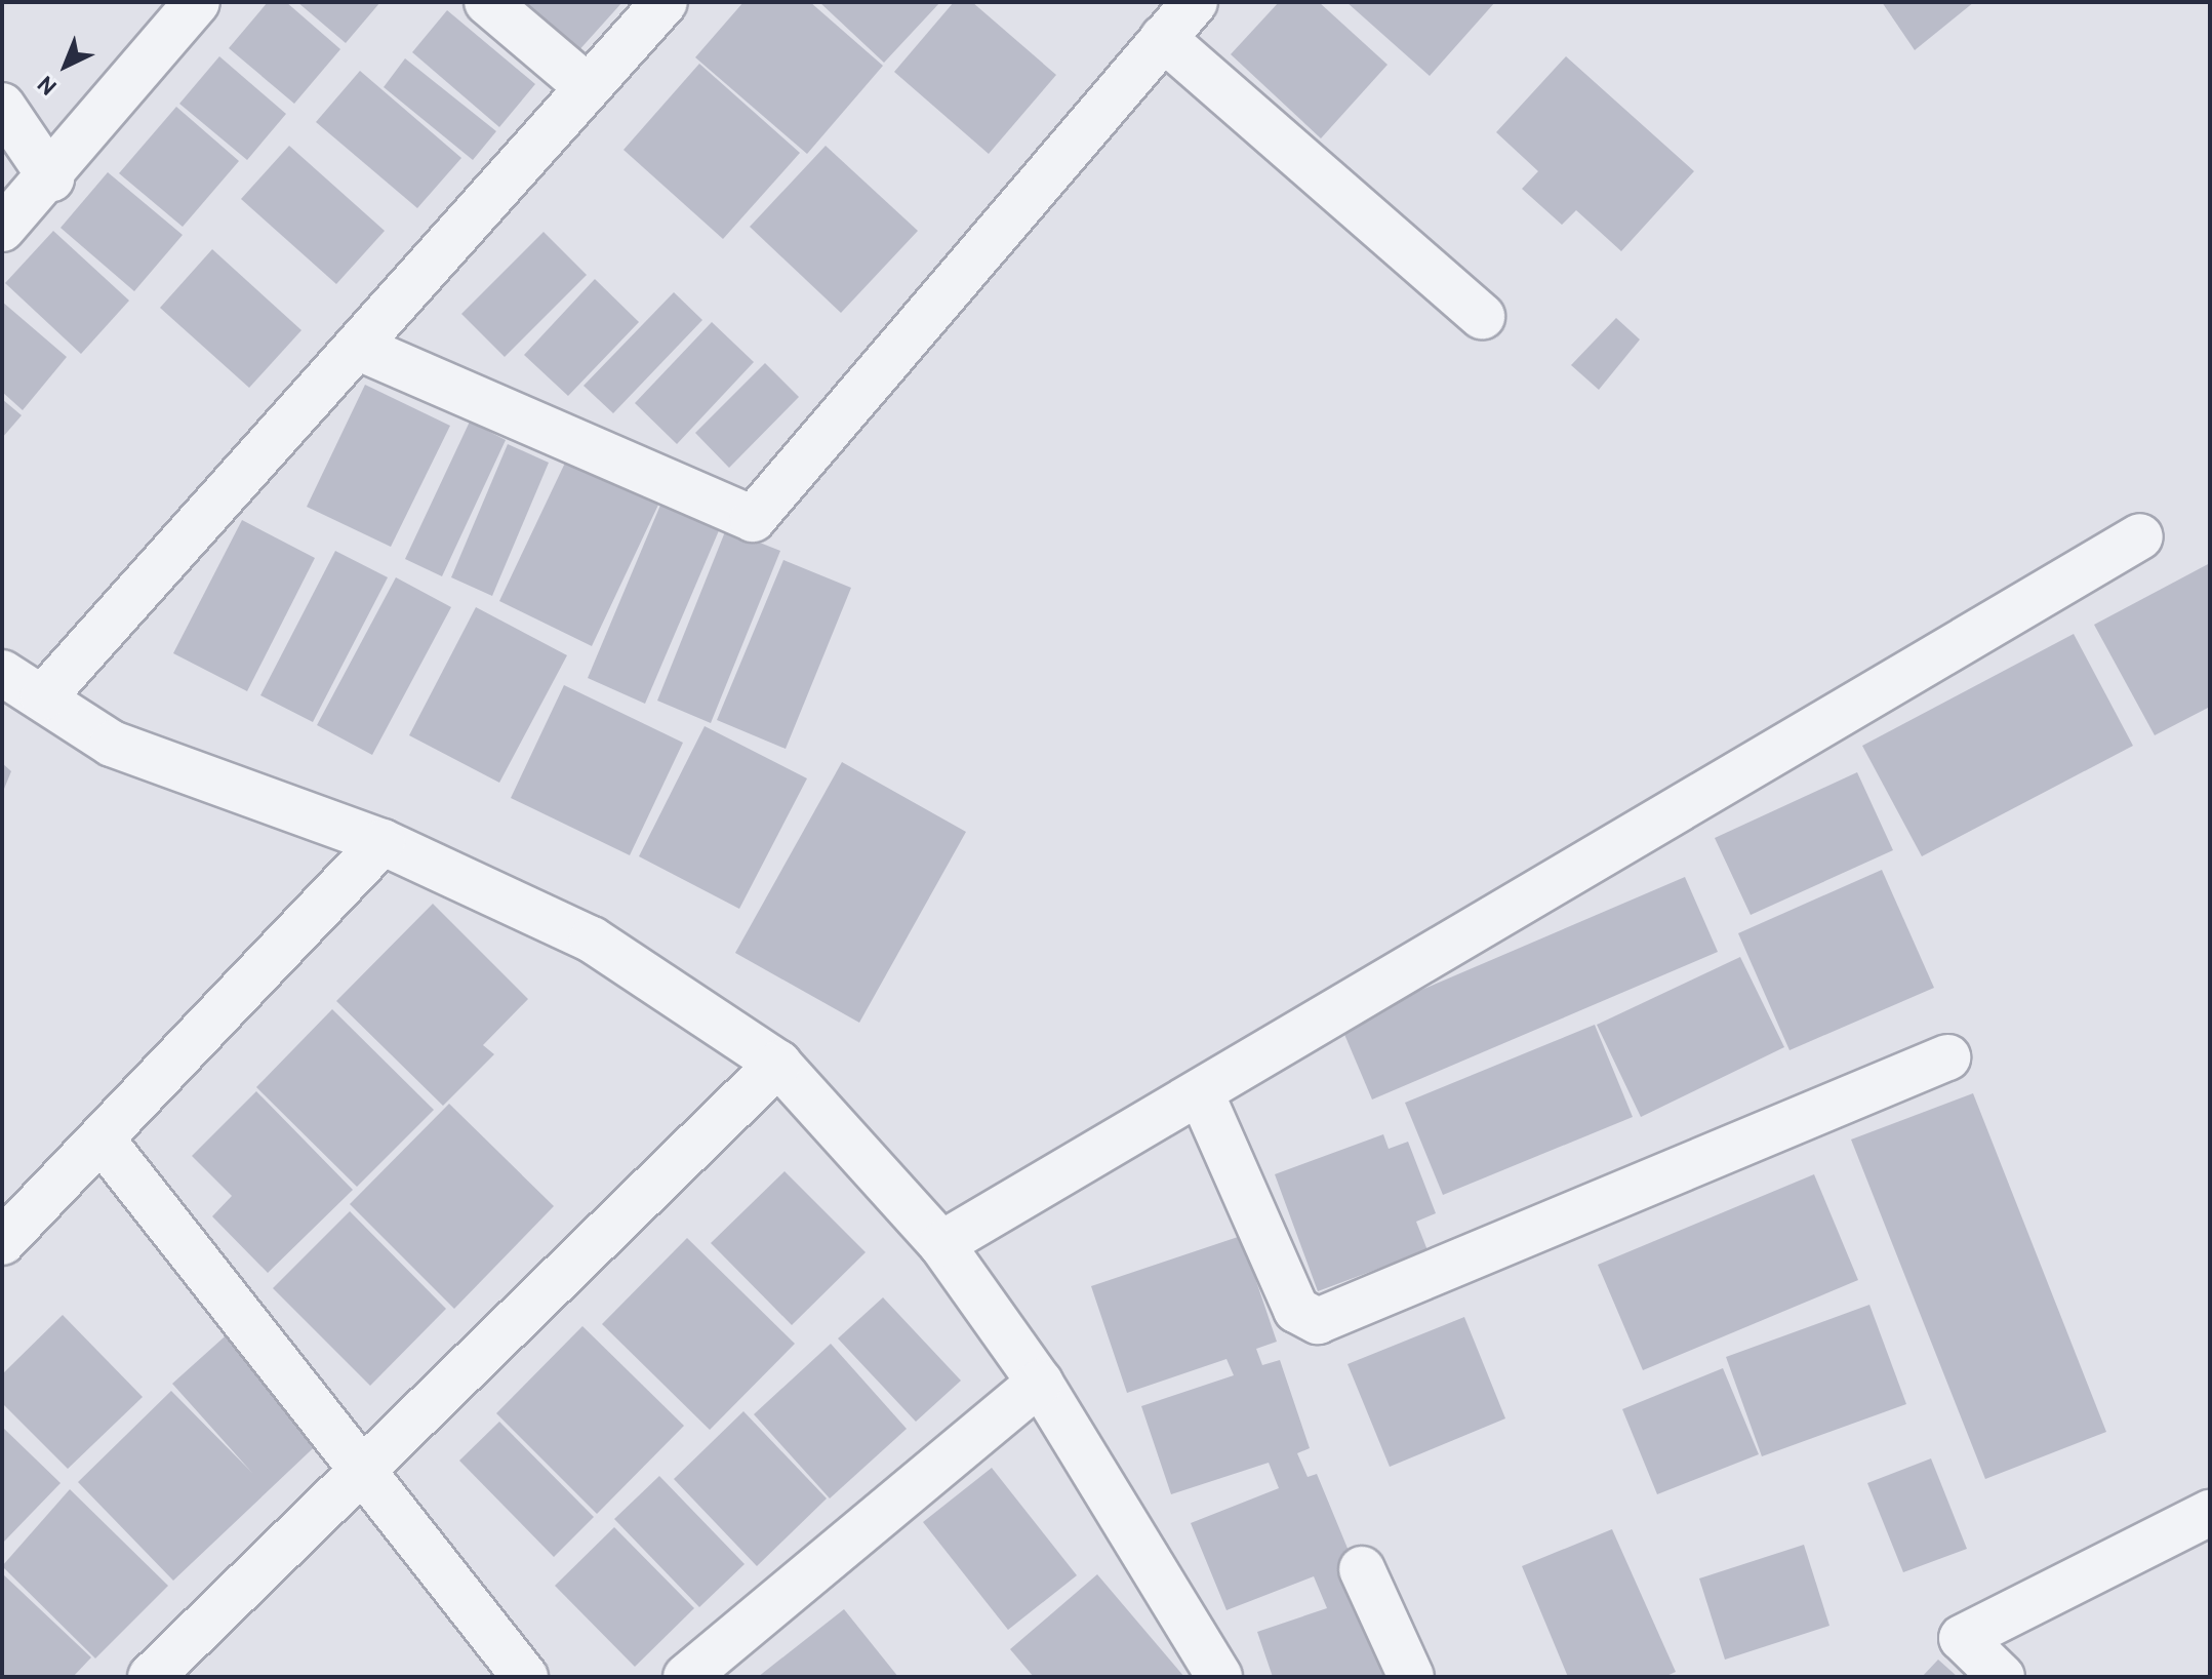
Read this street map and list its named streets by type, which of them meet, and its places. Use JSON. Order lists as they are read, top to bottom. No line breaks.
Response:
{"north":"bottom left"}
